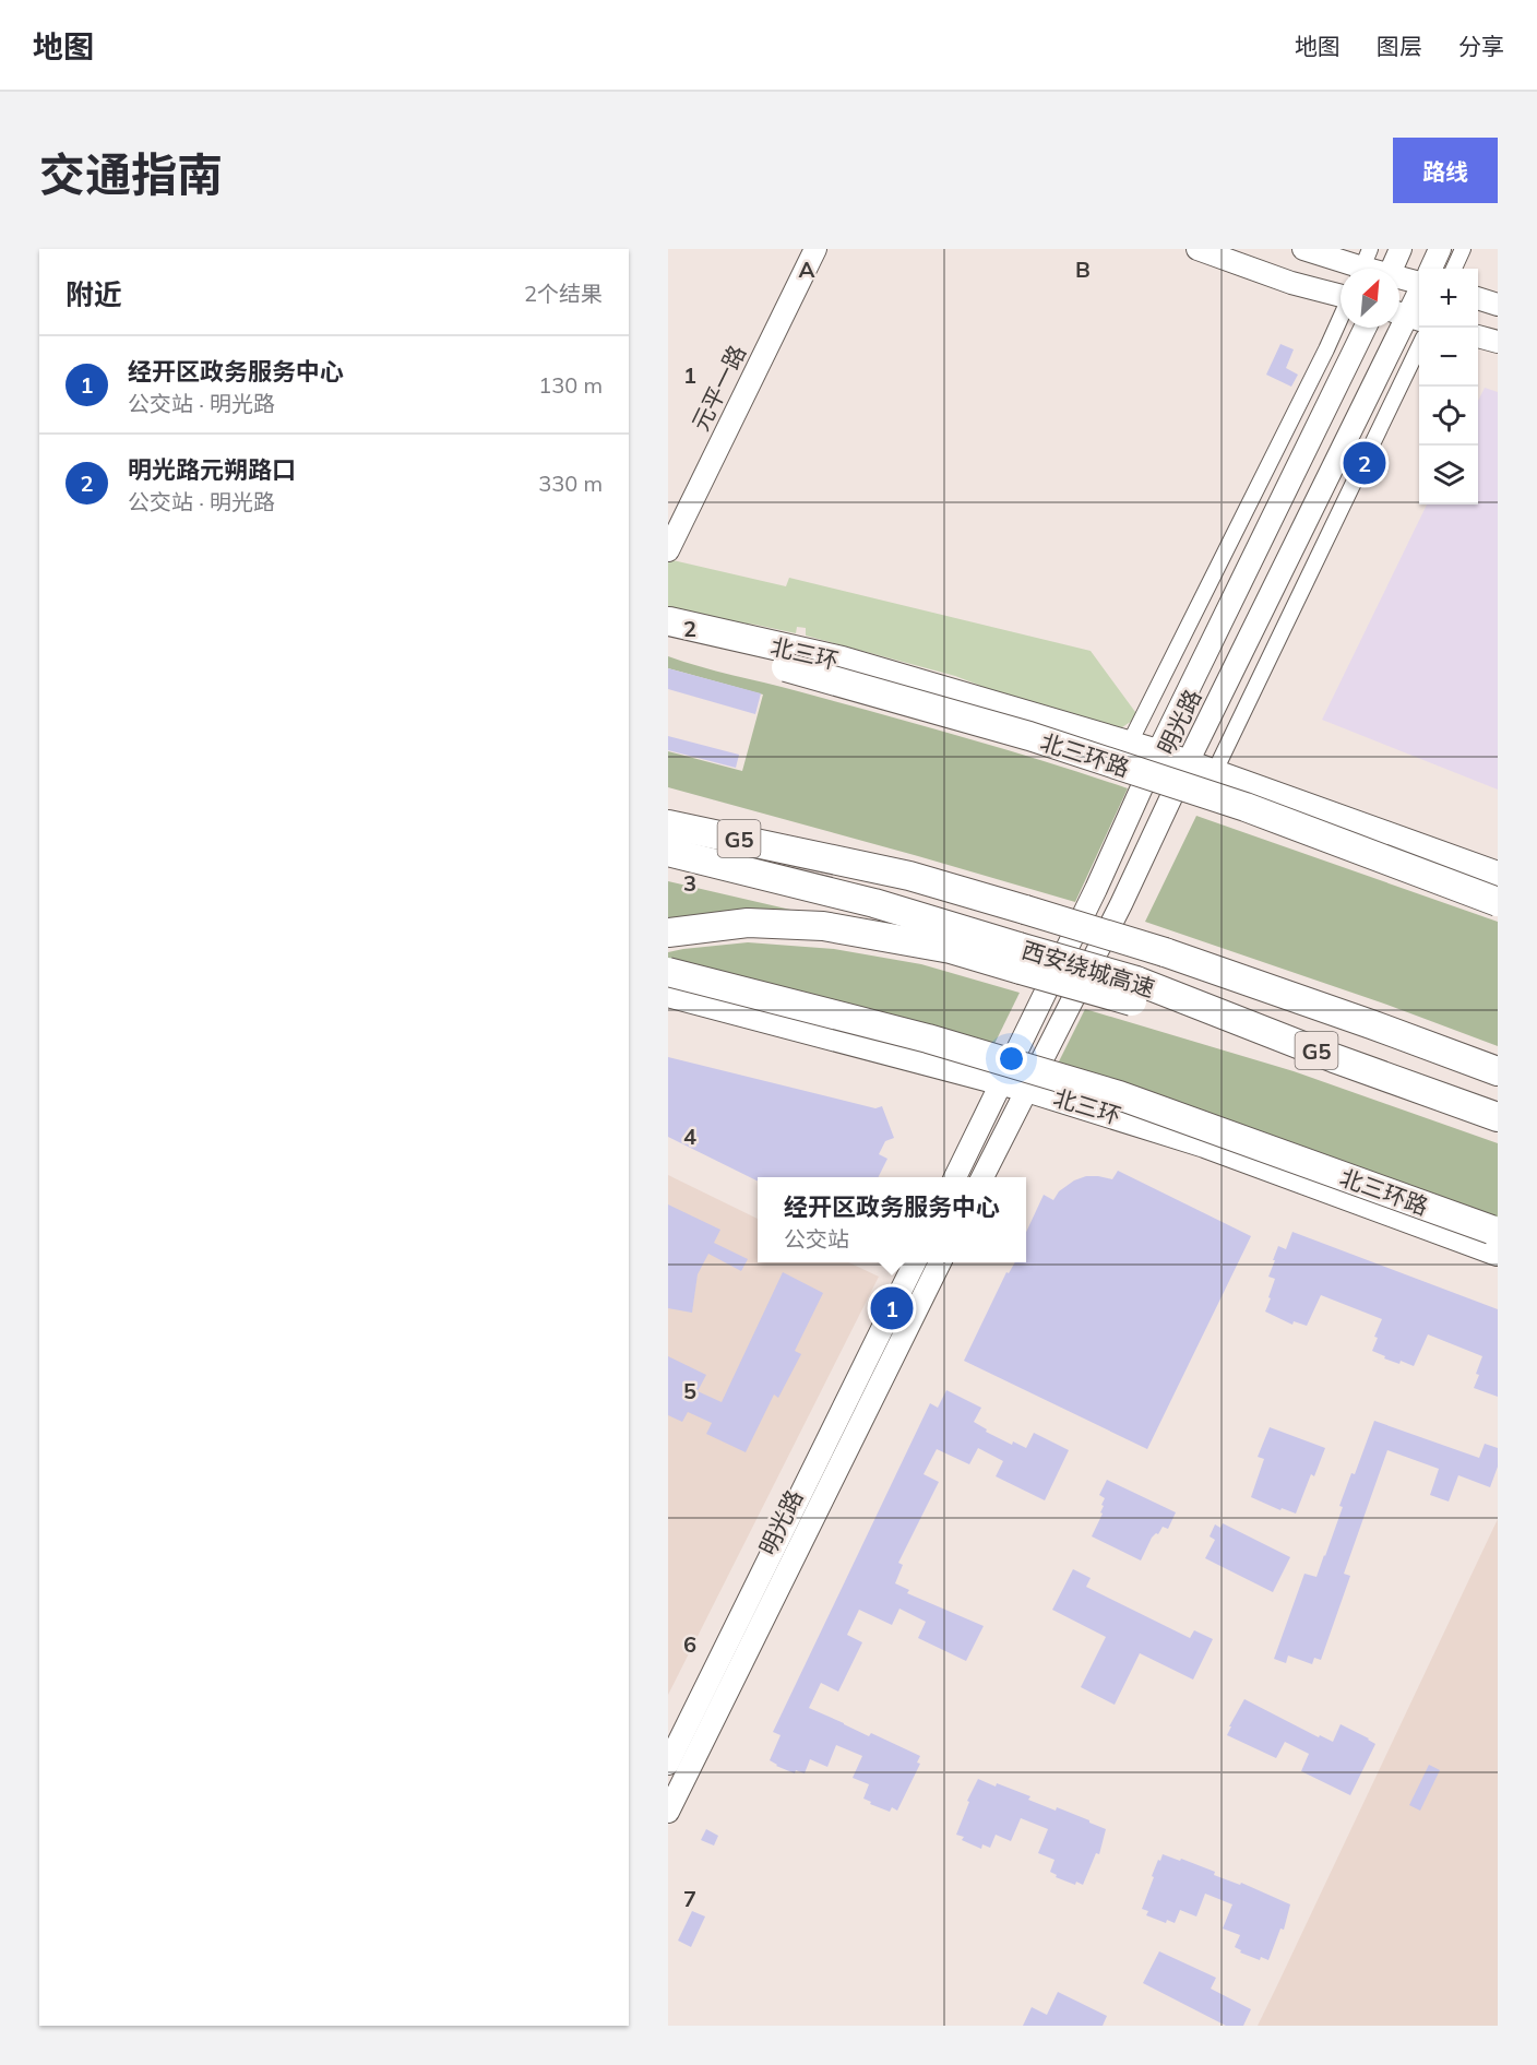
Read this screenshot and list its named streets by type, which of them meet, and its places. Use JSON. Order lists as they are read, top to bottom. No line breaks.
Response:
{"streets":{"highway":["北三环","北三环路","G5","西安绕城高速"],"main road":["元平一路","明光路"]},"crossings":[["北三环","明光路"],["北三环","北三环路"]],"north":"top right","page":{"header":"地图","nav":["地图","图层","分享"],"title":"交通指南","buttons":"路线","heading":["附近","2个结果"],"map_buttons":["+","−"],"list":[{"mark":"1","name":"经开区政务服务中心","note":"公交站 · 明光路","value":"130 m"},{"mark":"2","name":"明光路元朔路口","note":"公交站 · 明光路","value":"330 m"}],"pins":["2","1"],"popup":["经开区政务服务中心","公交站"]},"grid":{"columns":["A","B"],"rows":["1","2","3","4","5","6","7"]}}
